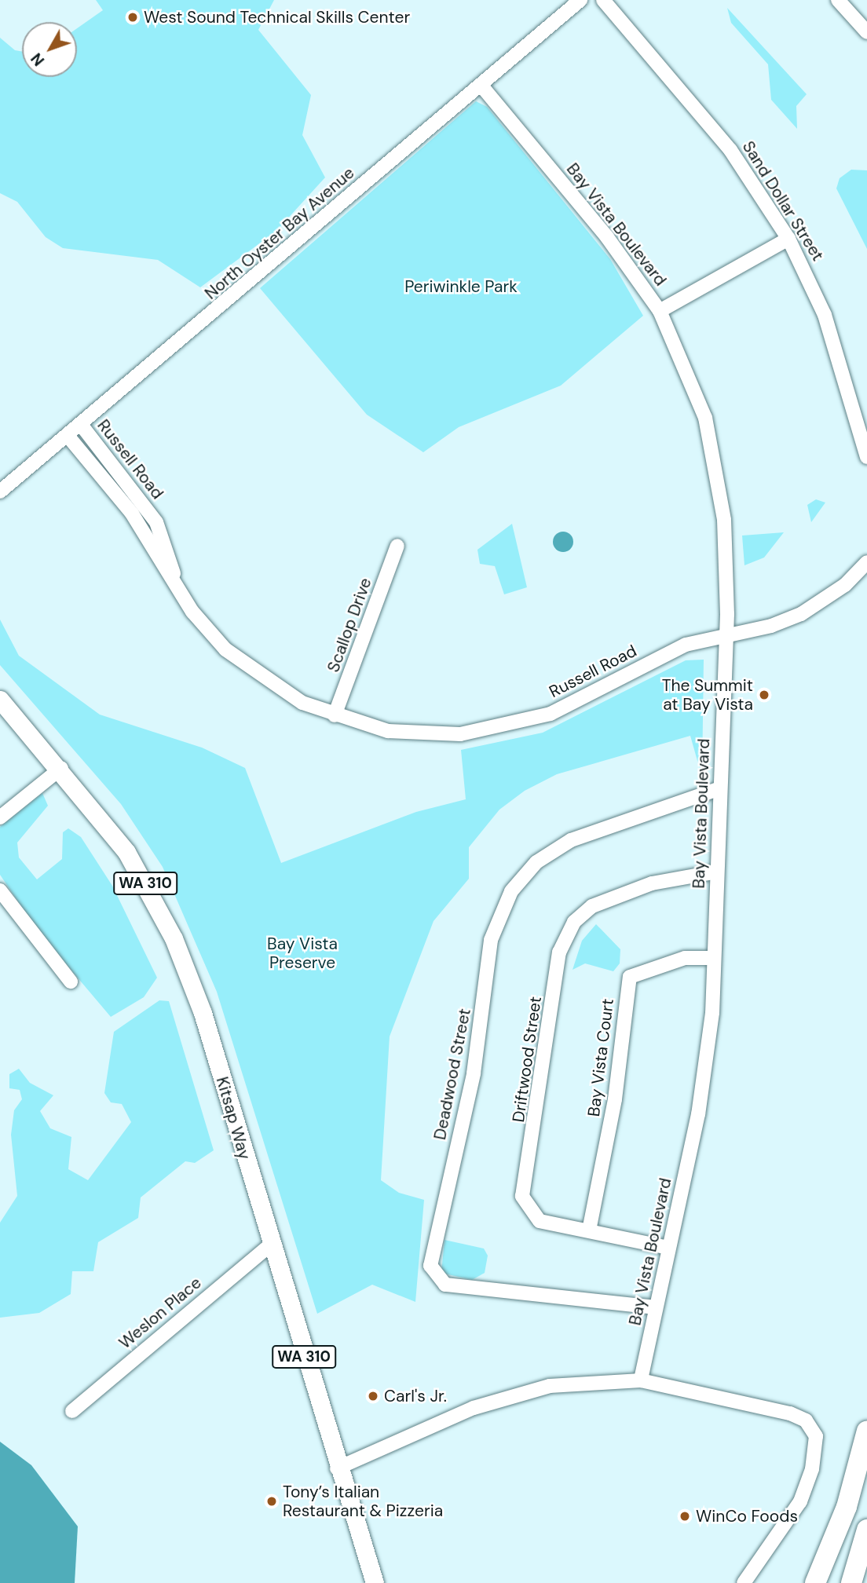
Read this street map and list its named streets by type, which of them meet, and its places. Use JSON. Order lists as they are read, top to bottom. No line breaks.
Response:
{"streets":{"main road":["WA 310","Kitsap Way"],"street":["Sand Dollar Street","Bay Vista Boulevard","North Oyster Bay Avenue","Russell Road","Scallop Drive","Bay Vista Court","Driftwood Street","Deadwood Street","Weslon Place"]},"crossings":[["Bay Vista Boulevard","North Oyster Bay Avenue"],["Bay Vista Boulevard","Russell Road"],["Bay Vista Boulevard","Bay Vista Court"],["Bay Vista Boulevard","Driftwood Street"],["Bay Vista Boulevard","Deadwood Street"],["North Oyster Bay Avenue","Russell Road"],["Russell Road","Scallop Drive"],["Bay Vista Court","Driftwood Street"],["Kitsap Way","Weslon Place"]],"parks":["Periwinkle Park","Bay Vista Preserve"],"places":["West Sound Technical Skills Center","The Summit at Bay Vista","Carl's Jr.","Tony’s Italian Restaurant & Pizzeria","WinCo Foods"],"north":"bottom left"}
